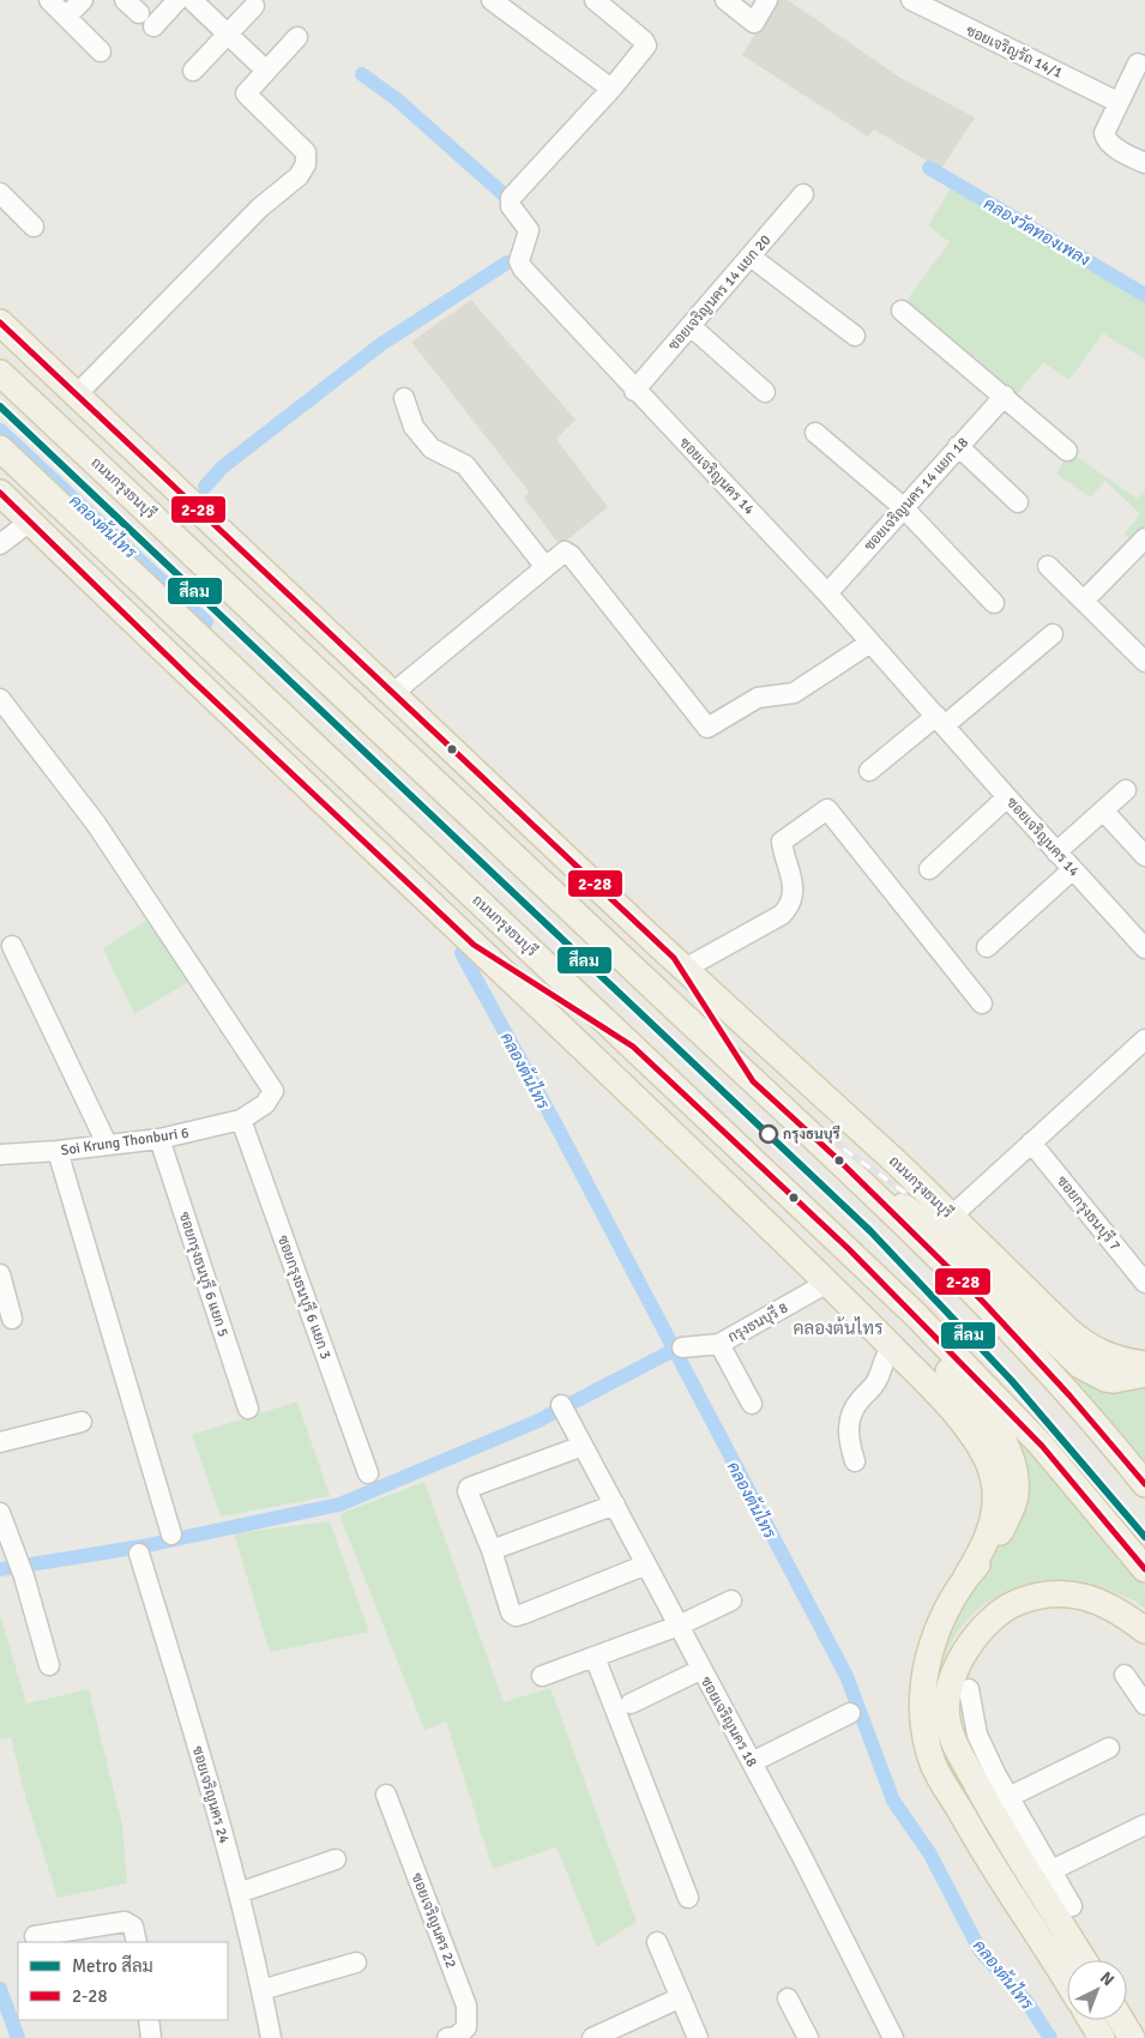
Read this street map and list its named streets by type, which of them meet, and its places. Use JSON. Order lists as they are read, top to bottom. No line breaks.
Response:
{"streets":{"main road":["ถนนกรุงธนบุรี"],"street":["ซอยเจริญรัถ 14/1","ซอยเจริญนคร 14 แยก 20","ซอยเจริญนคร 14","ซอยเจริญนคร 14 แยก 18","Soi Krung Thonburi 6","ซอยกรุงธนบุรี 7","ซอยกรุงธนบุรี 6 แยก 5","ซอยกรุงธนบุรี 6 แยก 3","กรุงธนบุรี 8","ซอยเจริญนคร 18","ซอยเจริญนคร 24","ซอยเจริญนคร 22"]},"crossings":[["ซอยเจริญนคร 14 แยก 20","ซอยเจริญนคร 14"],["ซอยเจริญนคร 14","ซอยเจริญนคร 14 แยก 18"],["Soi Krung Thonburi 6","ซอยกรุงธนบุรี 6 แยก 5"],["Soi Krung Thonburi 6","ซอยกรุงธนบุรี 6 แยก 3"]],"districts":["คลองต้นไทร"],"water":["คลองวัดทองเพลง","คลองต้นไทร"],"places":["กรุงธนบุรี"],"lines":["transit line 2-28","metro line สีลม"],"legend":["Metro สีลม","2-28"],"north":"top right"}
